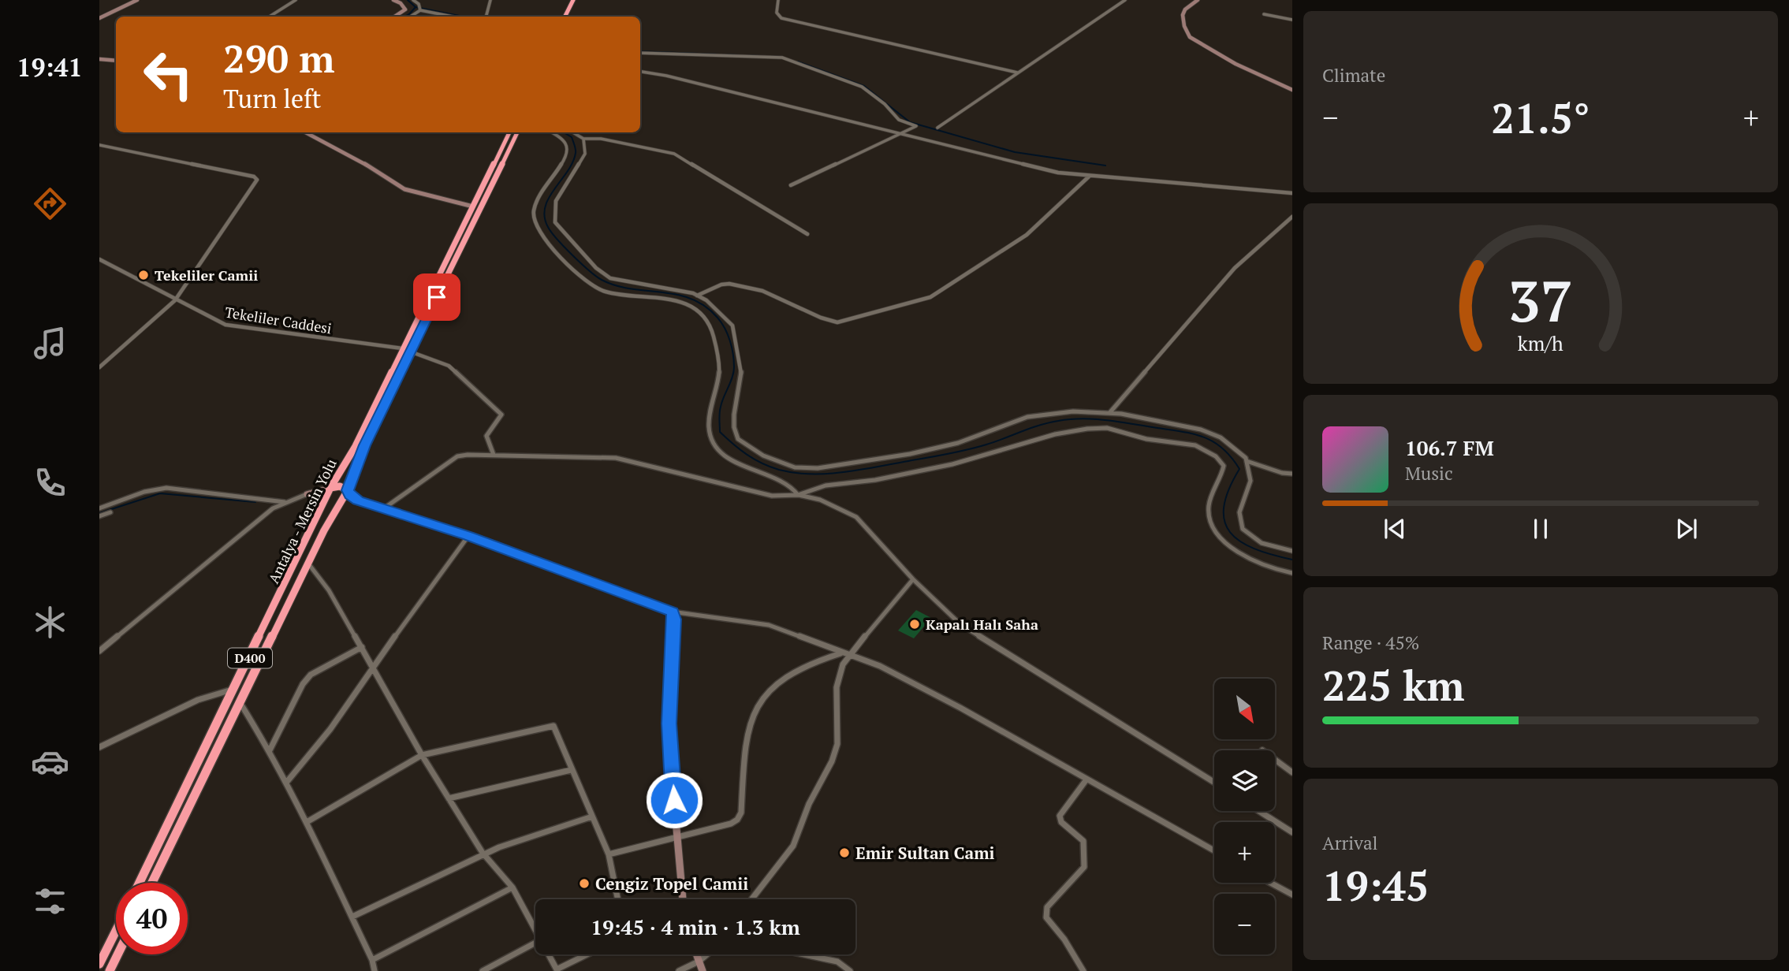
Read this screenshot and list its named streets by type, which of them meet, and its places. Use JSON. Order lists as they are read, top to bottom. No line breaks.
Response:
{"streets":{"highway":["Antalya - Mersin Yolu","D400"],"street":["Tekeliler Caddesi"]},"crossings":[["Tekeliler Caddesi","Antalya - Mersin Yolu"]],"places":["Tekeliler Camii","Kapalı Halı Saha","Emir Sultan Cami","Cengiz Topel Camii"],"north":"bottom right","page":{"tabs":"19:41","tile":["Climate",["Range · 45%","225 km"],["Arrival","19:45"]],"turn":["290 m","Turn left"],"heat":["−","21.5°","+"],"song":["106.7 FM","Music"],"map_buttons":["+","−"],"limit":"40","trip":"19:45 · 4 min · 1.3 km","gauge":["37","km/h"]}}
